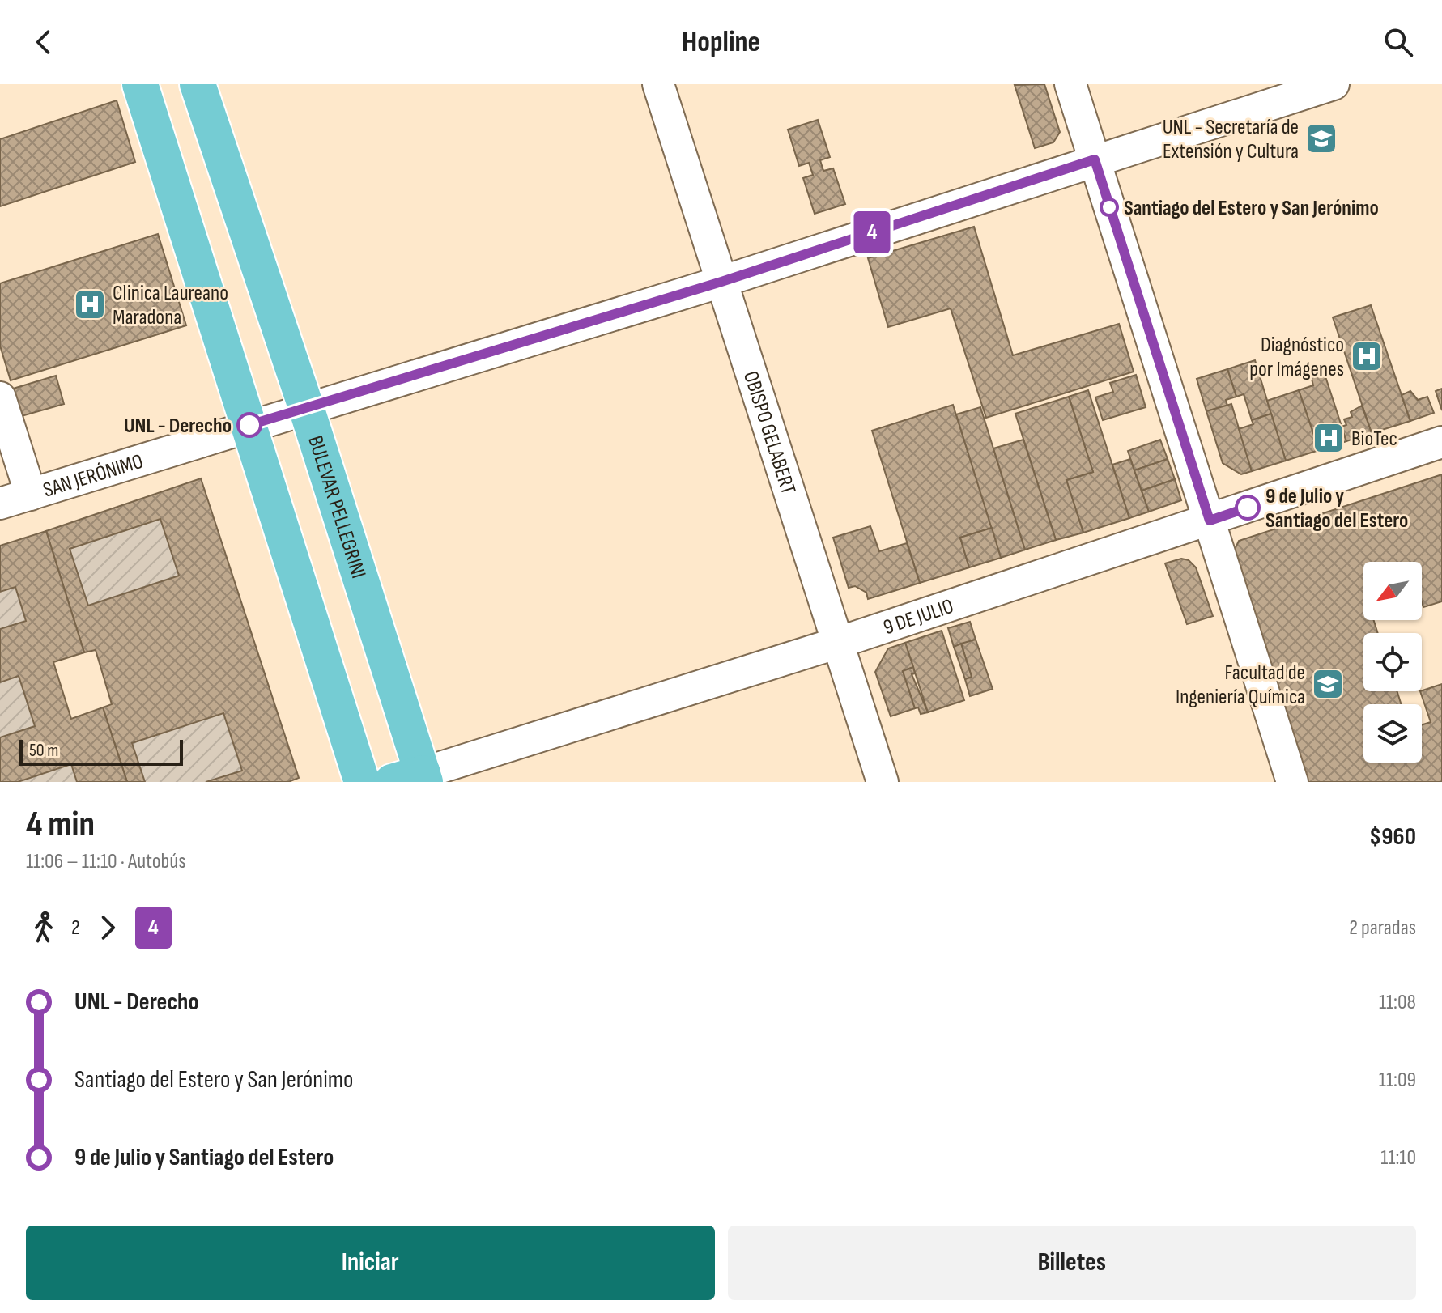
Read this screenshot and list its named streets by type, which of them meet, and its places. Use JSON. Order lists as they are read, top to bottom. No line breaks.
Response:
{"streets":{"main road":["BULEVAR PELLEGRINI"],"street":["OBISPO GELABERT","SAN JERÓNIMO","9 DE JULIO"]},"crossings":[["OBISPO GELABERT","SAN JERÓNIMO"],["OBISPO GELABERT","9 DE JULIO"],["SAN JERÓNIMO","BULEVAR PELLEGRINI"],["BULEVAR PELLEGRINI","9 DE JULIO"]],"places":{"school or university":["UNL - Secretaría de Extensión y Cultura","Facultad de Ingeniería Química"],"other":["Santiago del Estero y San Jerónimo","UNL - Derecho","9 de Julio y Santiago del Estero"],"hospital":["Clinica Laureano Maradona","Diagnóstico por Imágenes","BioTec"]},"lines":["bus line 4"],"scale_bar":"50 m","north":"bottom left","page":{"header":"Hopline","on_map":"4","scale":"50 m","heading":["4 min","11:06 – 11:10 · Autobús","$960"],"legs":["2","4","2 paradas"],"list":[{"name":"UNL - Derecho","value":"11:08"},{"name":"Santiago del Estero y San Jerónimo","value":"11:09"},{"name":"9 de Julio y Santiago del Estero","value":"11:10"}],"buttons":["Iniciar","Billetes"]}}
